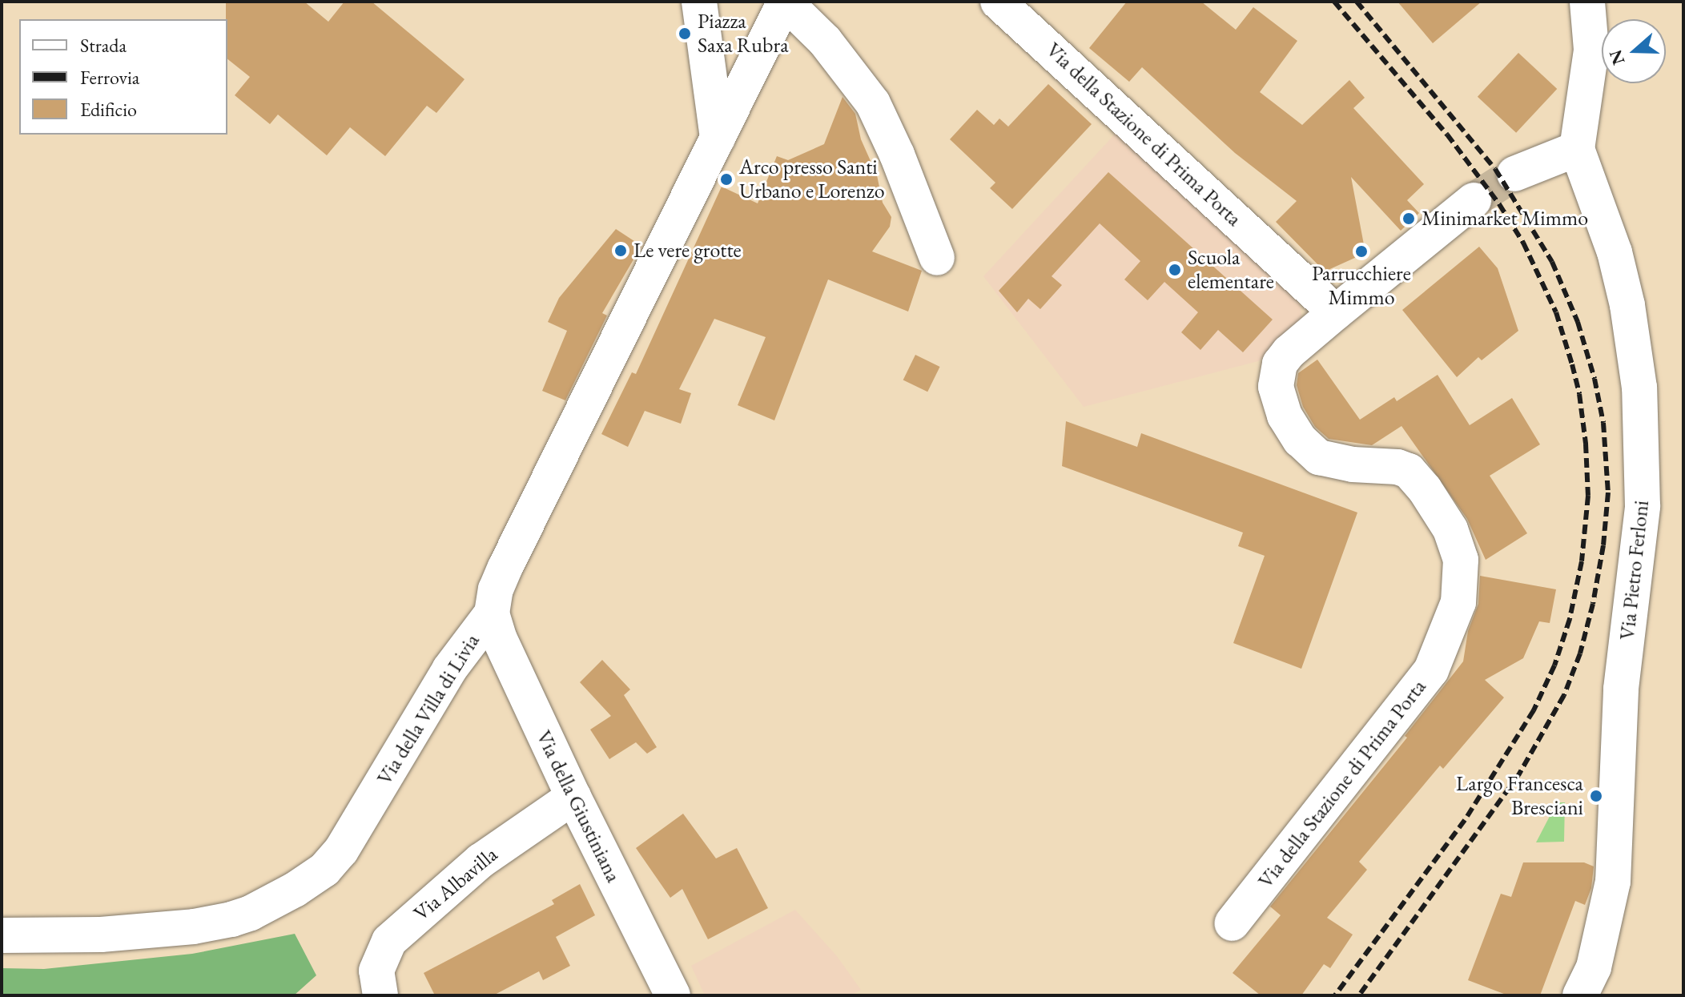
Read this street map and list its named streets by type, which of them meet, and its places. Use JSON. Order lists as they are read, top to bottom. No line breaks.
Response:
{"streets":{"street":["Via della Stazione di Prima Porta","Via Pietro Ferloni","Via della Villa di Livia","Via della Giustiniana","Via Albavilla"]},"crossings":[["Via della Villa di Livia","Via della Giustiniana"],["Via della Giustiniana","Via Albavilla"]],"places":["Piazza Saxa Rubra","Arco presso Santi Urbano e Lorenzo","Minimarket Mimmo","Le vere grotte","Parrucchiere Mimmo","Scuola elementare","Largo Francesca Bresciani"],"legend":["Strada","Ferrovia","Edificio"],"north":"left"}
